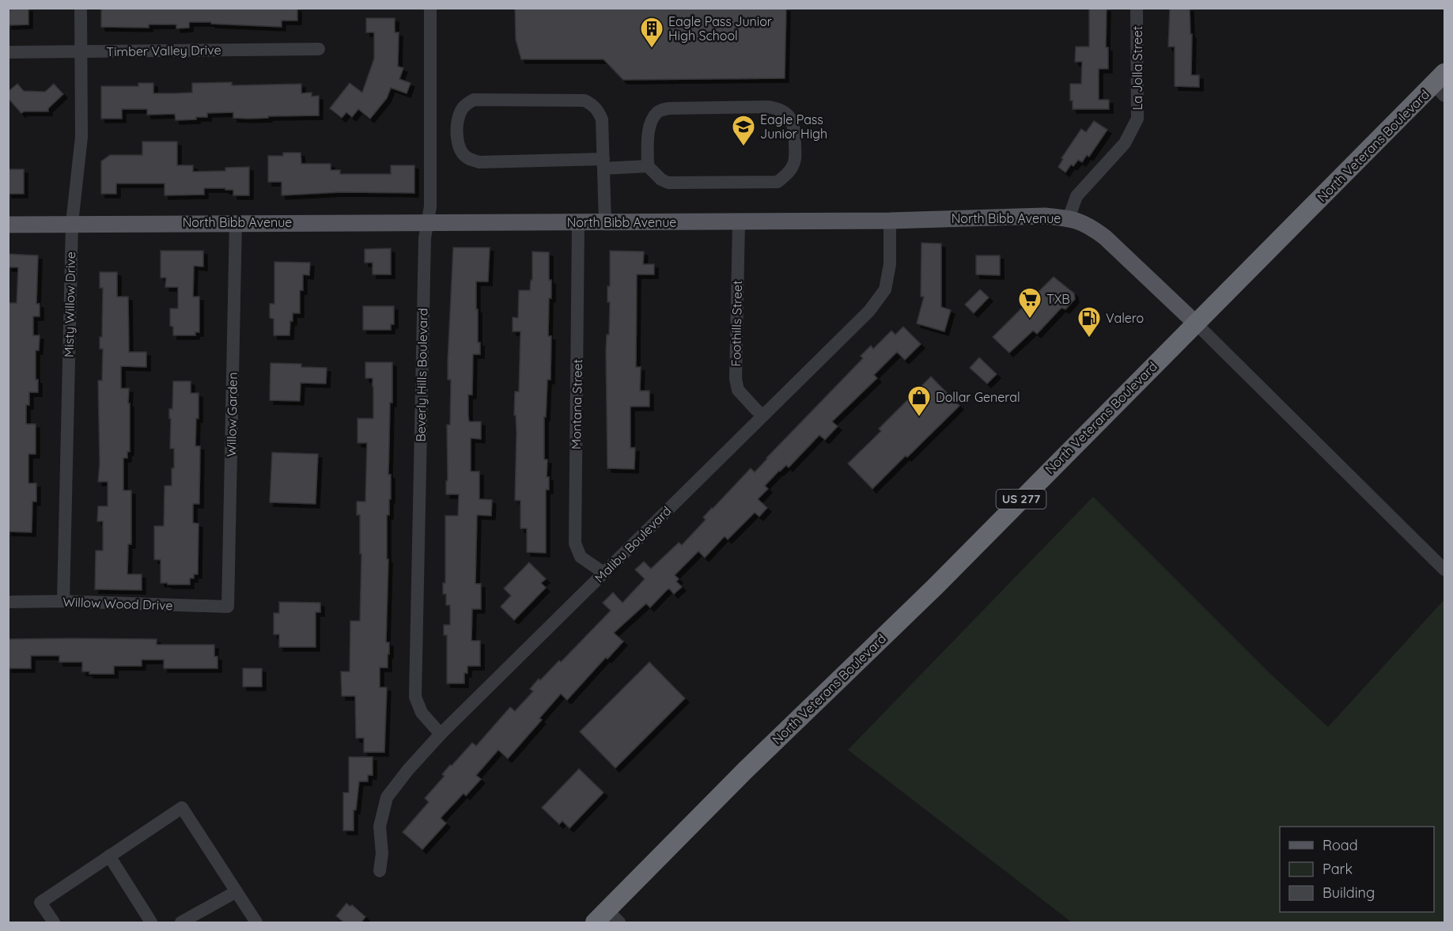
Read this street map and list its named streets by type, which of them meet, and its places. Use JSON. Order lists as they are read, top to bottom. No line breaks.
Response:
{"streets":{"highway":["North Veterans Boulevard","US 277"],"main road":["North Bibb Avenue"],"street":["Timber Valley Drive","La Jolla Street","Misty Willow Drive","Foothills Street","Beverly Hills Boulevard","Montana Street","Willow Garden","Malibu Boulevard","Willow Wood Drive"]},"crossings":[["Timber Valley Drive","Misty Willow Drive"],["La Jolla Street","North Bibb Avenue"],["North Veterans Boulevard","North Bibb Avenue"],["North Bibb Avenue","Misty Willow Drive"],["North Bibb Avenue","Foothills Street"],["North Bibb Avenue","Beverly Hills Boulevard"],["North Bibb Avenue","Montana Street"],["North Bibb Avenue","Willow Garden"],["North Bibb Avenue","Malibu Boulevard"],["Misty Willow Drive","Willow Wood Drive"],["Foothills Street","Malibu Boulevard"],["Beverly Hills Boulevard","Malibu Boulevard"],["Montana Street","Malibu Boulevard"],["Willow Garden","Willow Wood Drive"]],"places":{"building":["Eagle Pass Junior High School"],"school or university":["Eagle Pass Junior High"],"supermarket":["TXB"],"fuel station":["Valero"],"shop":["Dollar General"]},"legend":["Road","Park","Building"]}
